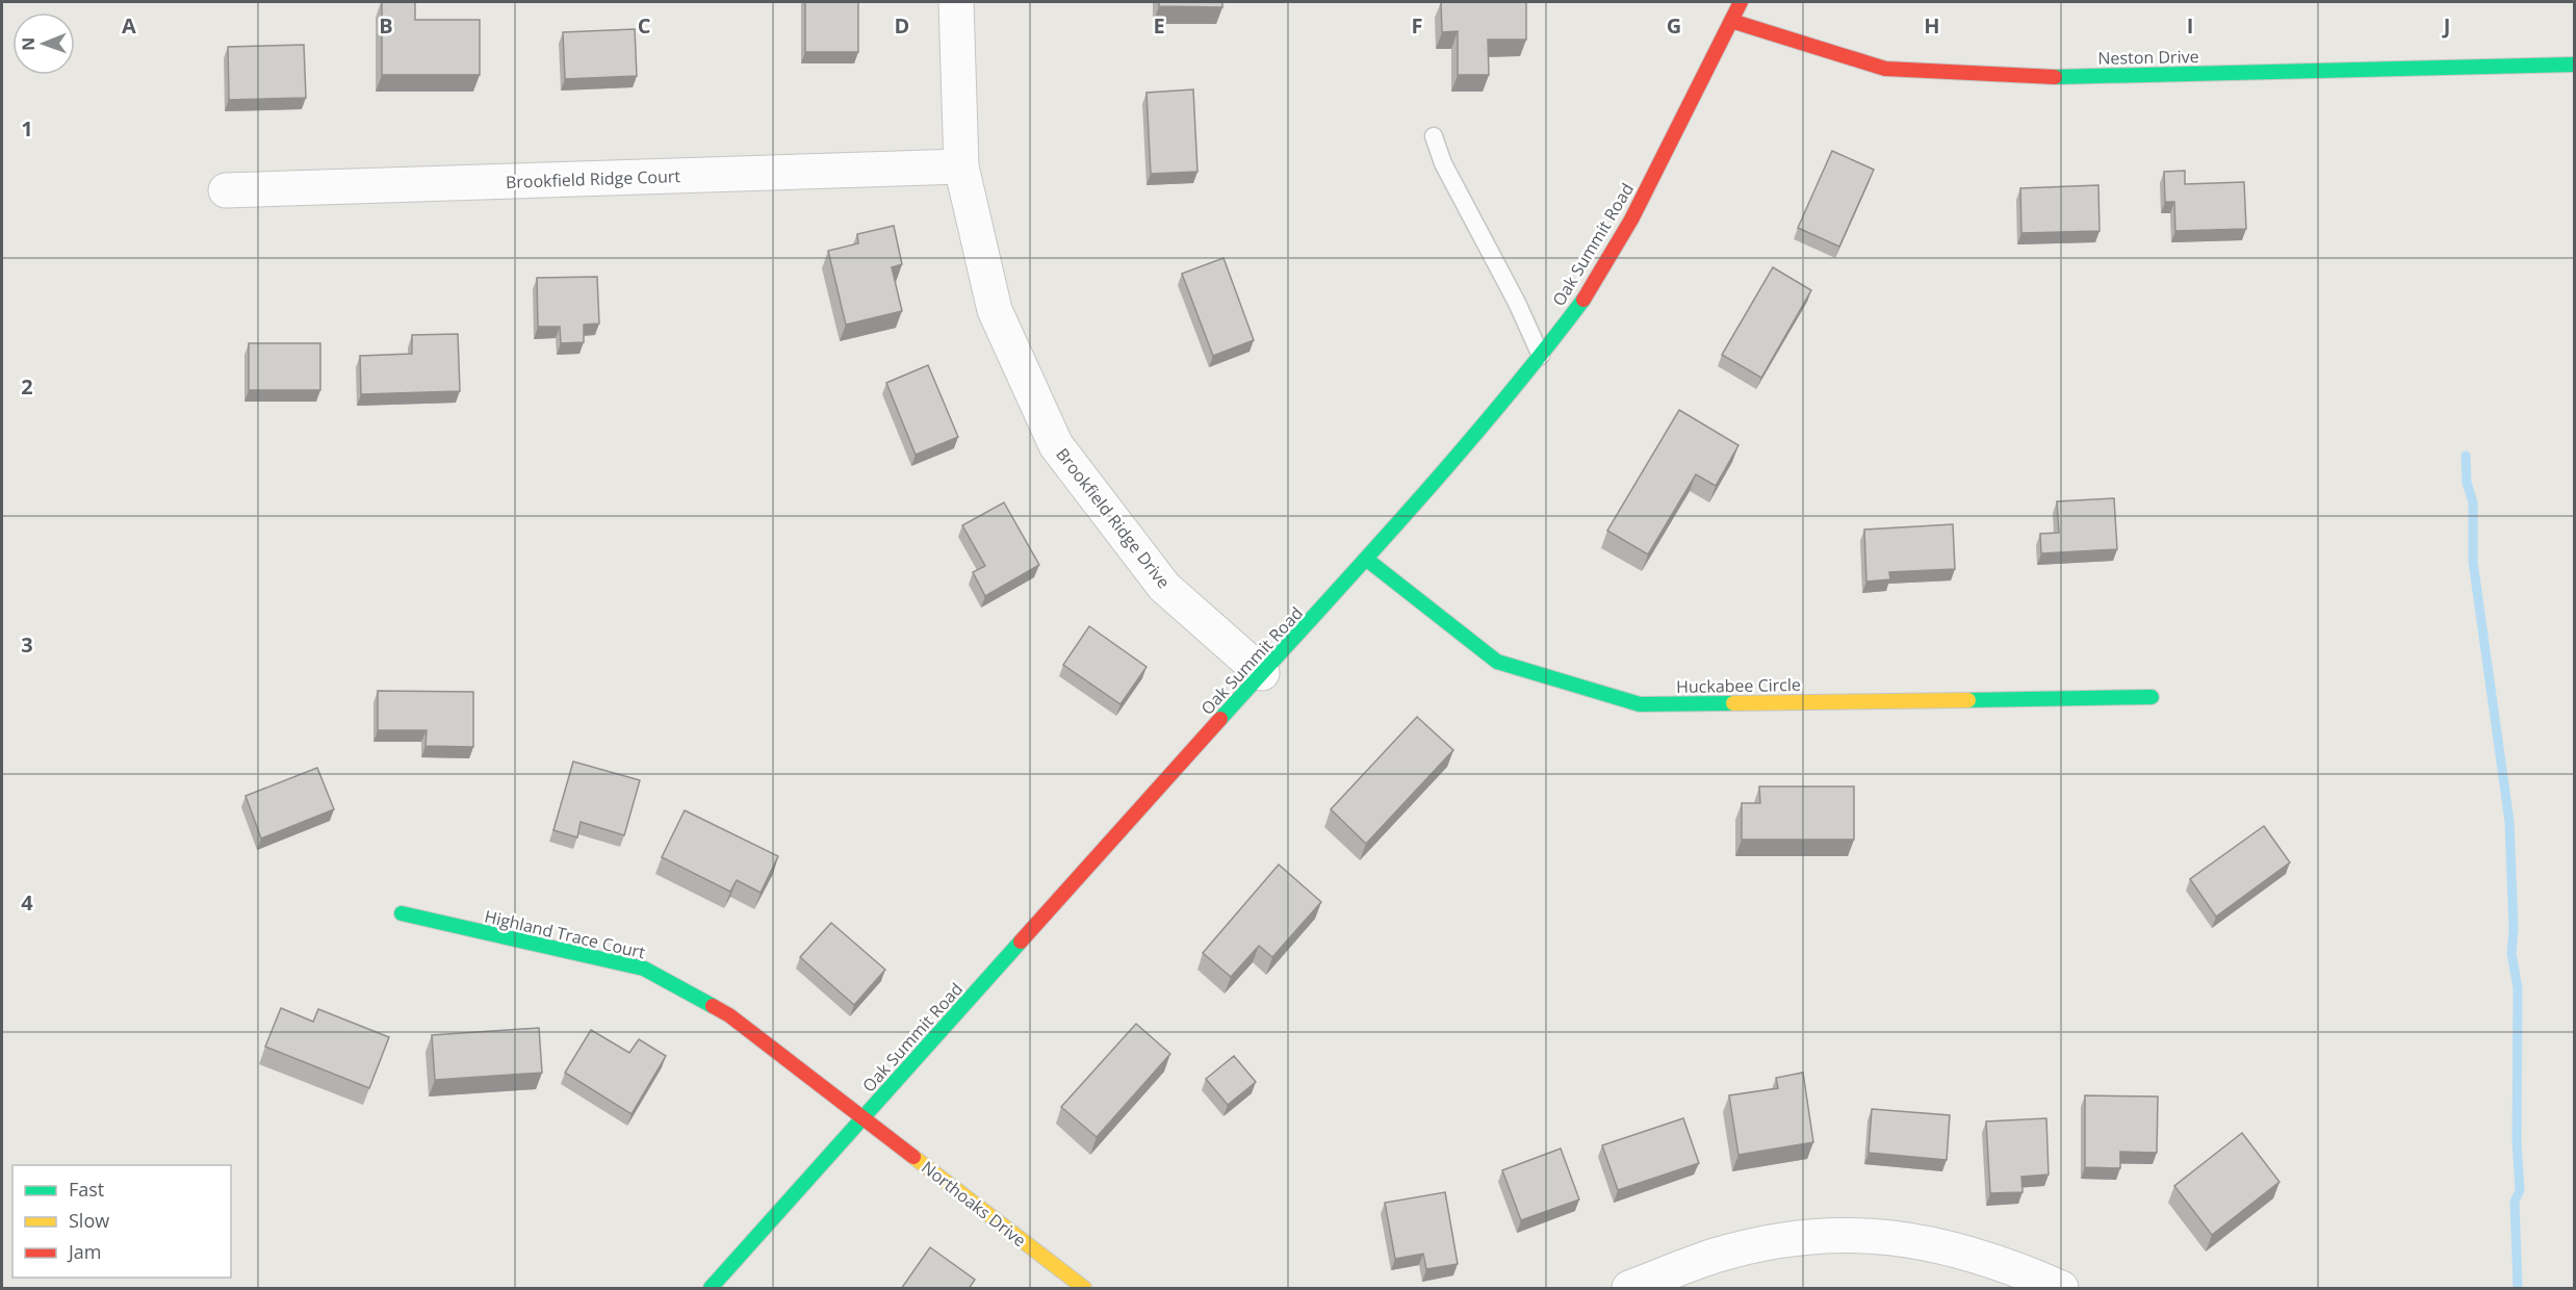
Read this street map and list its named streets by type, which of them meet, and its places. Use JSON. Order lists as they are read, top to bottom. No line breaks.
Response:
{"streets":{"street":["Neston Drive","Brookfield Ridge Court","Oak Summit Road","Brookfield Ridge Drive","Huckabee Circle","Highland Trace Court","Northoaks Drive"]},"crossings":[["Neston Drive","Oak Summit Road"],["Brookfield Ridge Court","Brookfield Ridge Drive"],["Oak Summit Road","Brookfield Ridge Drive"],["Oak Summit Road","Huckabee Circle"],["Oak Summit Road","Highland Trace Court"],["Oak Summit Road","Northoaks Drive"],["Highland Trace Court","Northoaks Drive"]],"legend":["Fast","Slow","Jam"],"north":"left","grid":{"columns":["A","B","C","D","E","F","G","H","I","J"],"rows":["1","2","3","4"]}}
